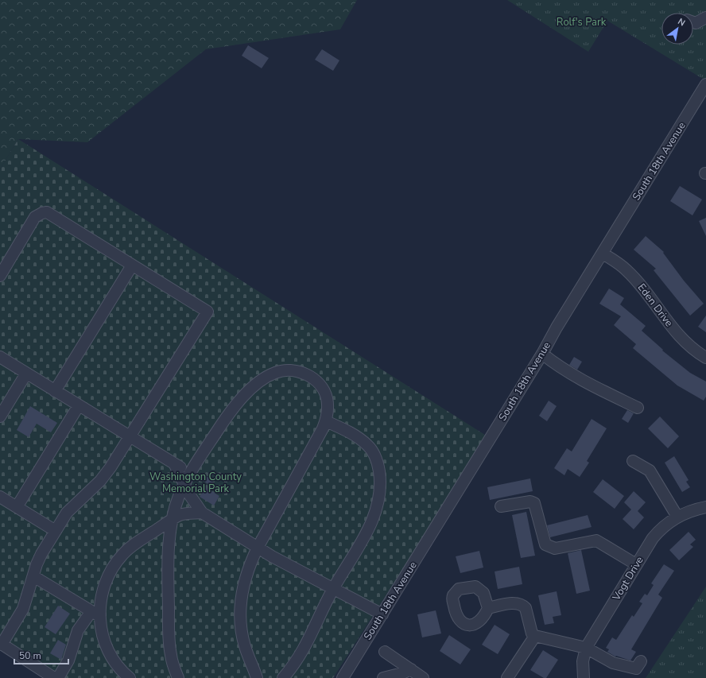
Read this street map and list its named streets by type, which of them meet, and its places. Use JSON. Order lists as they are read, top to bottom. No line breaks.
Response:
{"streets":{"street":["South 18th Avenue","Eden Drive","Vogt Drive"]},"crossings":[["South 18th Avenue","Eden Drive"]],"parks":["Rolf's Park","Washington County Memorial Park"],"scale_bar":"50 m","north":"top right"}
